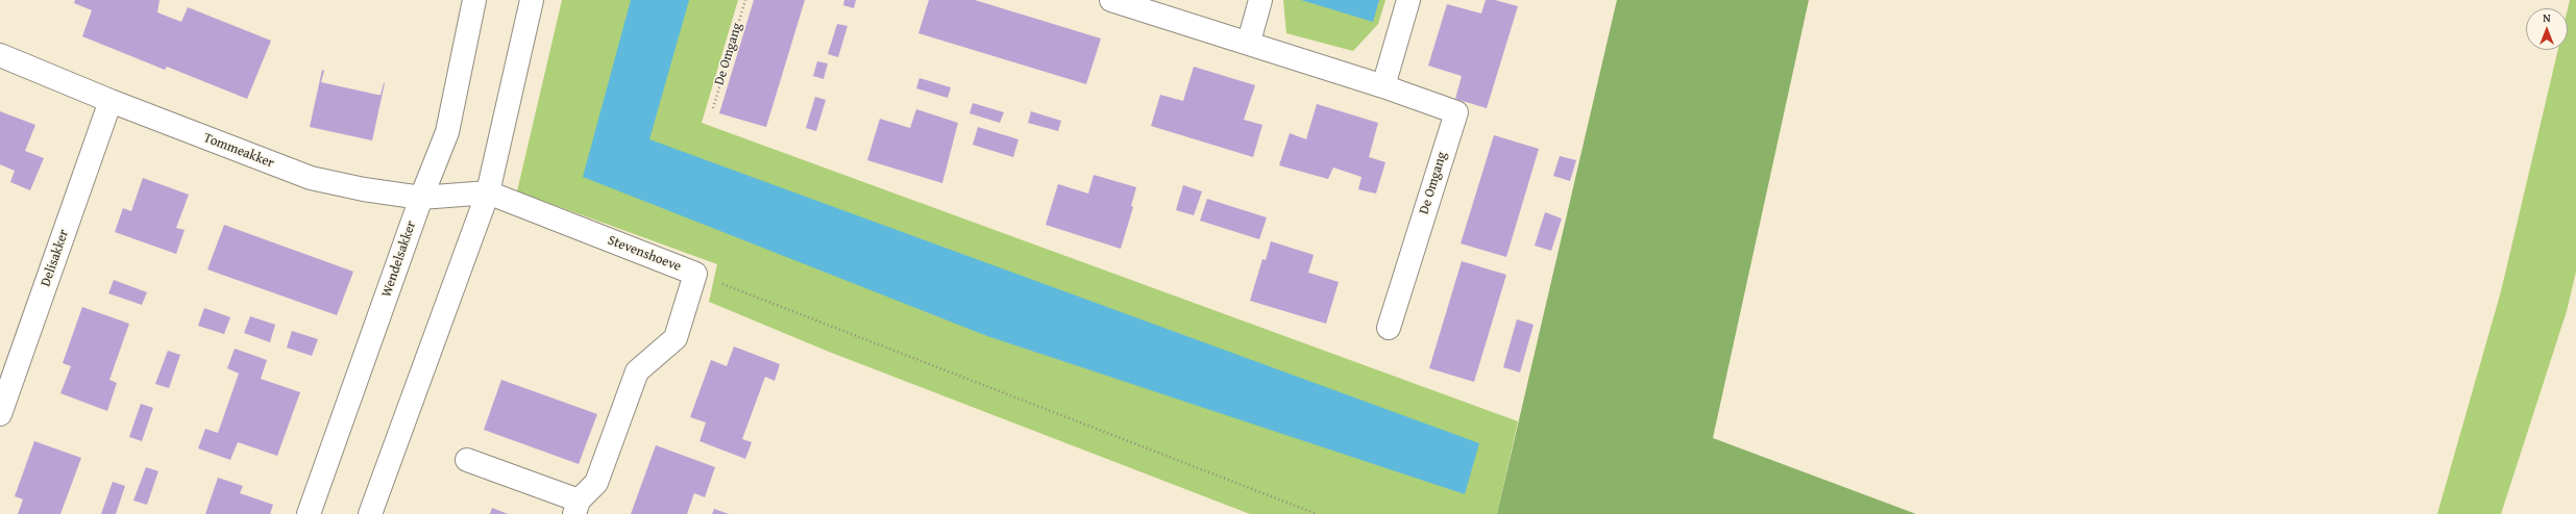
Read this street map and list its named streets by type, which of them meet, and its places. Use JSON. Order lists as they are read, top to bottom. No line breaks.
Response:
{"streets":{"street":["De Omgang","Tommeakker","Stevenshoeve","Delisakker","Wendelsakker"]},"crossings":[["Tommeakker","Stevenshoeve"],["Tommeakker","Delisakker"],["Tommeakker","Wendelsakker"]],"north":"top"}
